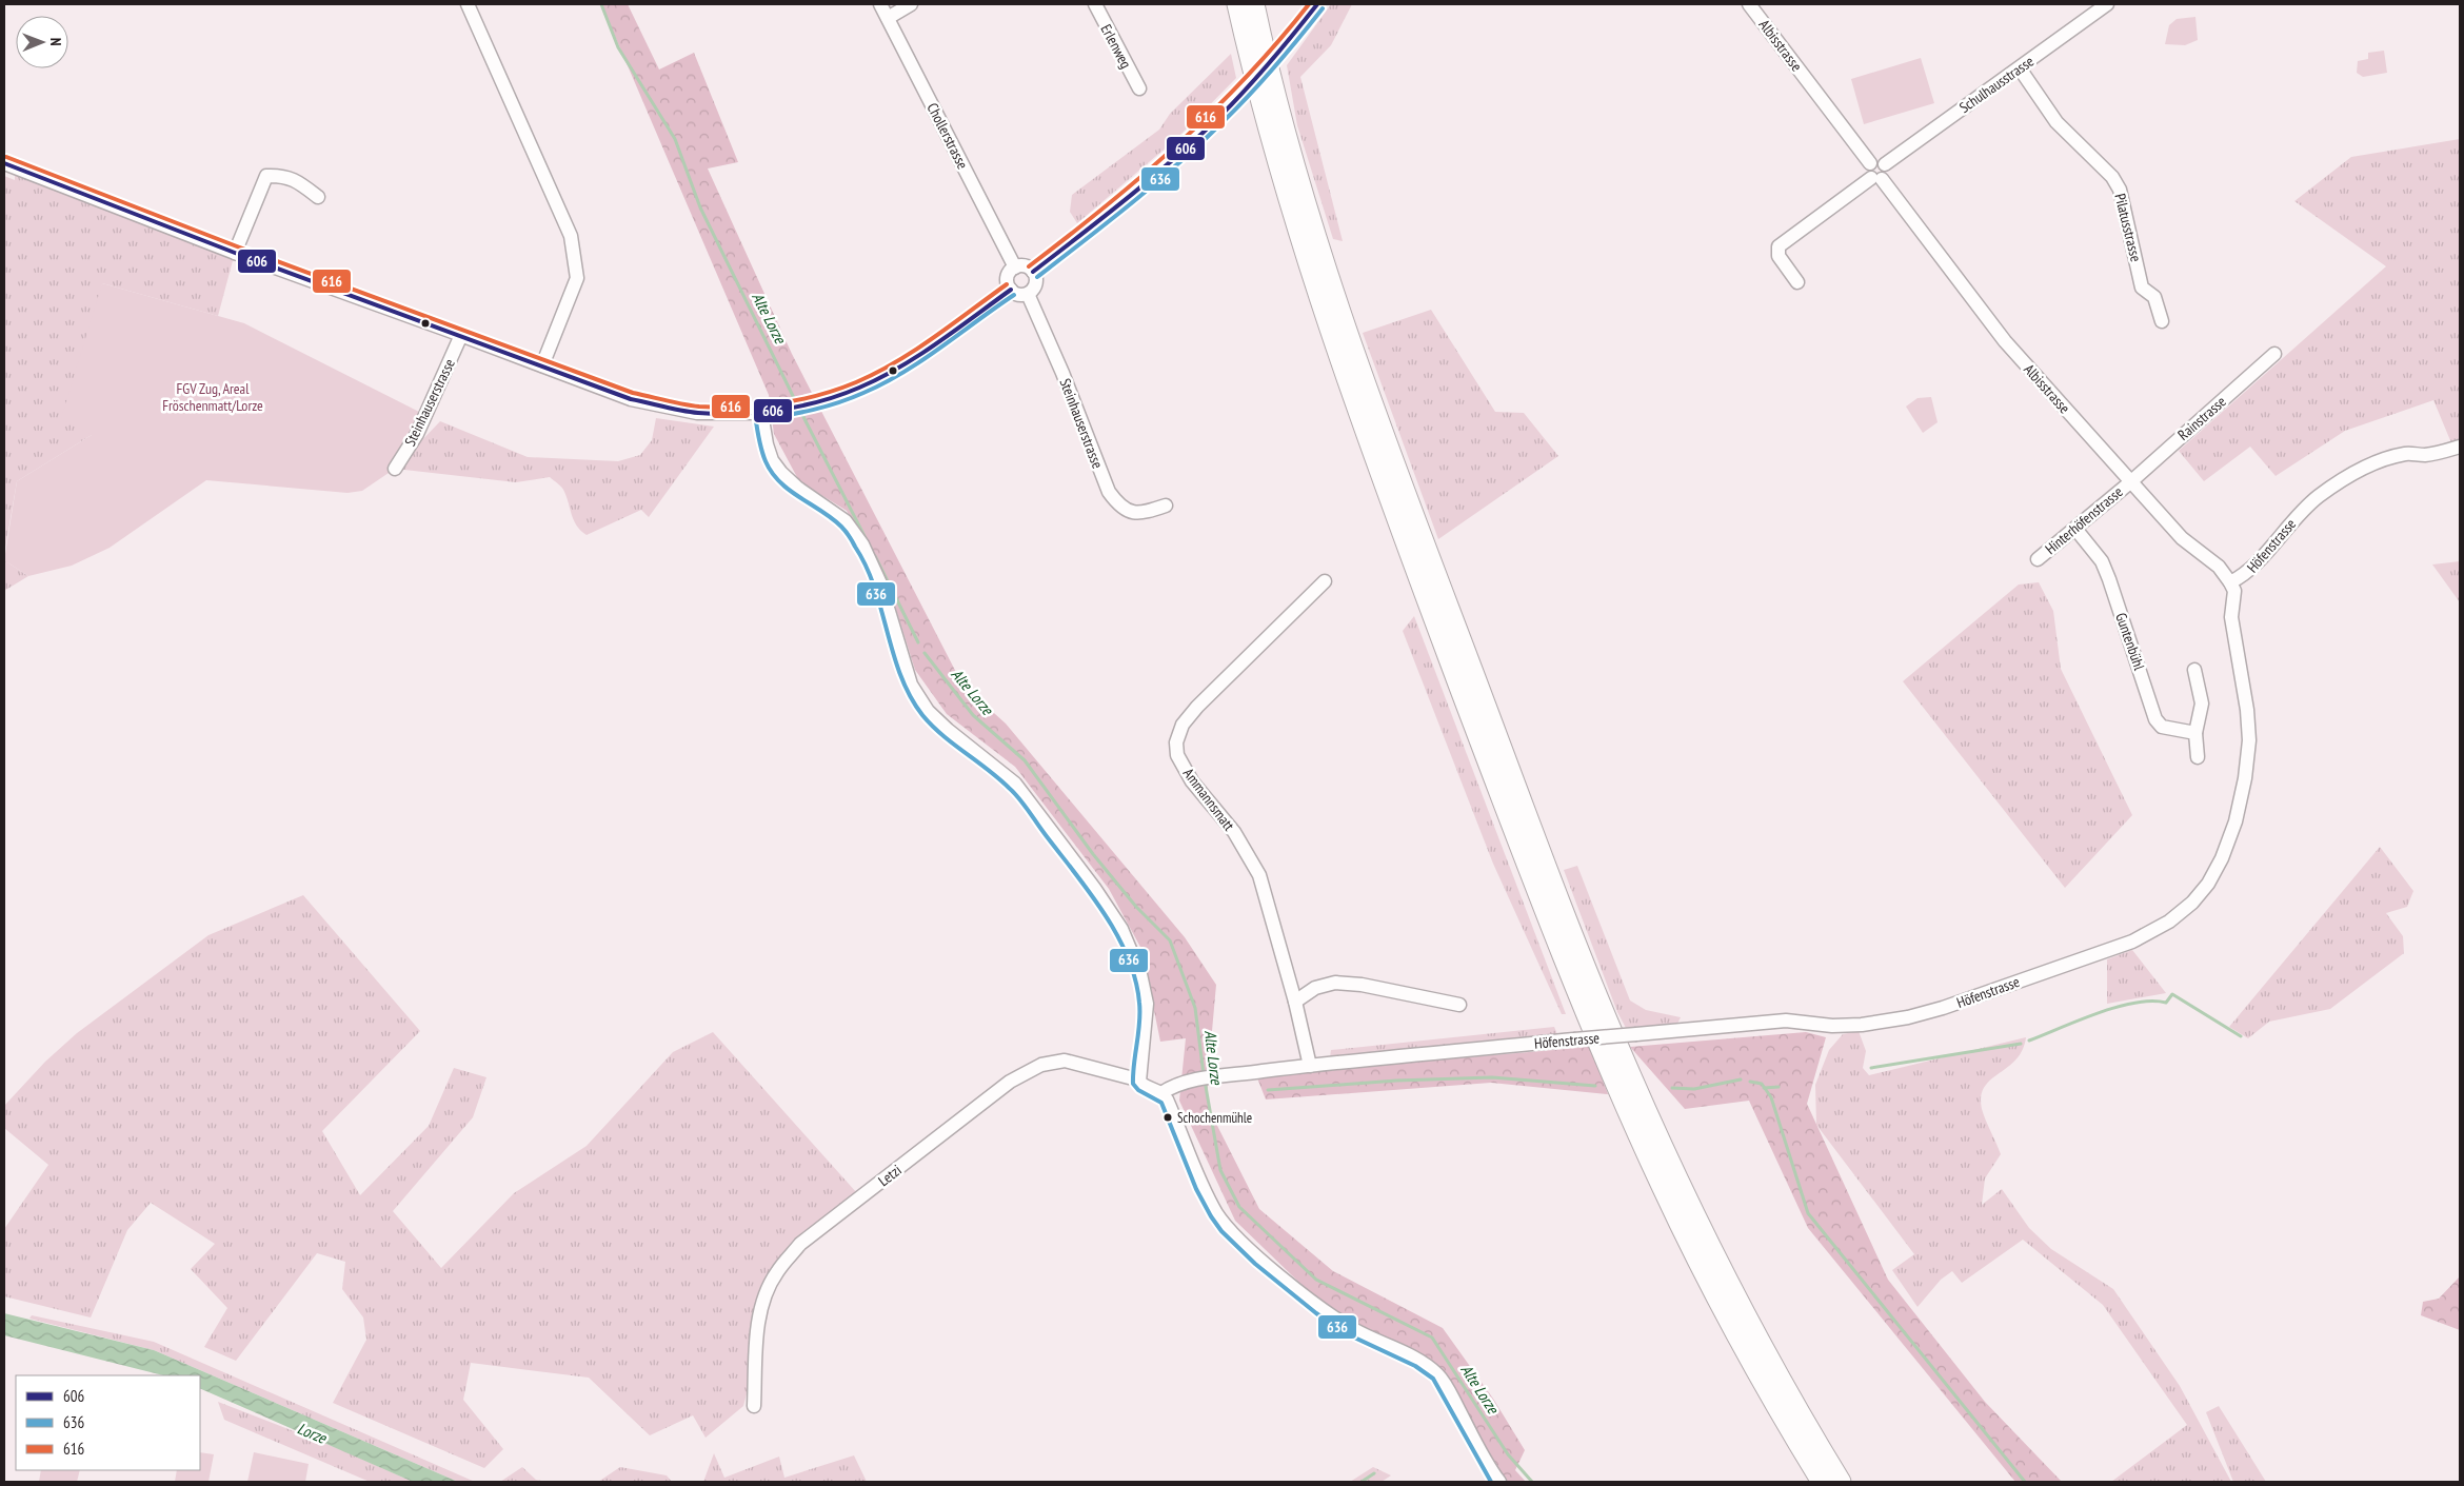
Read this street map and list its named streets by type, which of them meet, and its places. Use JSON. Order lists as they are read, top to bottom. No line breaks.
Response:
{"streets":{"street":["Albisstrasse","Erlenweg","Schulhausstrasse","Chollerstrasse","Pilatusstrasse","Steinhauserstrasse","Rainstrasse","Hinterhöfenstrasse","Höfenstrasse","Guntenbühl","Ammannsmatt","Letzi"]},"crossings":[["Albisstrasse","Schulhausstrasse"],["Albisstrasse","Rainstrasse"],["Albisstrasse","Hinterhöfenstrasse"],["Albisstrasse","Höfenstrasse"],["Schulhausstrasse","Pilatusstrasse"],["Chollerstrasse","Steinhauserstrasse"],["Rainstrasse","Hinterhöfenstrasse"],["Hinterhöfenstrasse","Guntenbühl"],["Höfenstrasse","Ammannsmatt"]],"water":["Alte Lorze","Lorze"],"parks":["FGV Zug, Areal Fröschenmatt/Lorze"],"places":["Schochenmühle"],"lines":["transit line 606","transit line 616","transit line 636"],"legend":["606","636","616"],"north":"right"}
